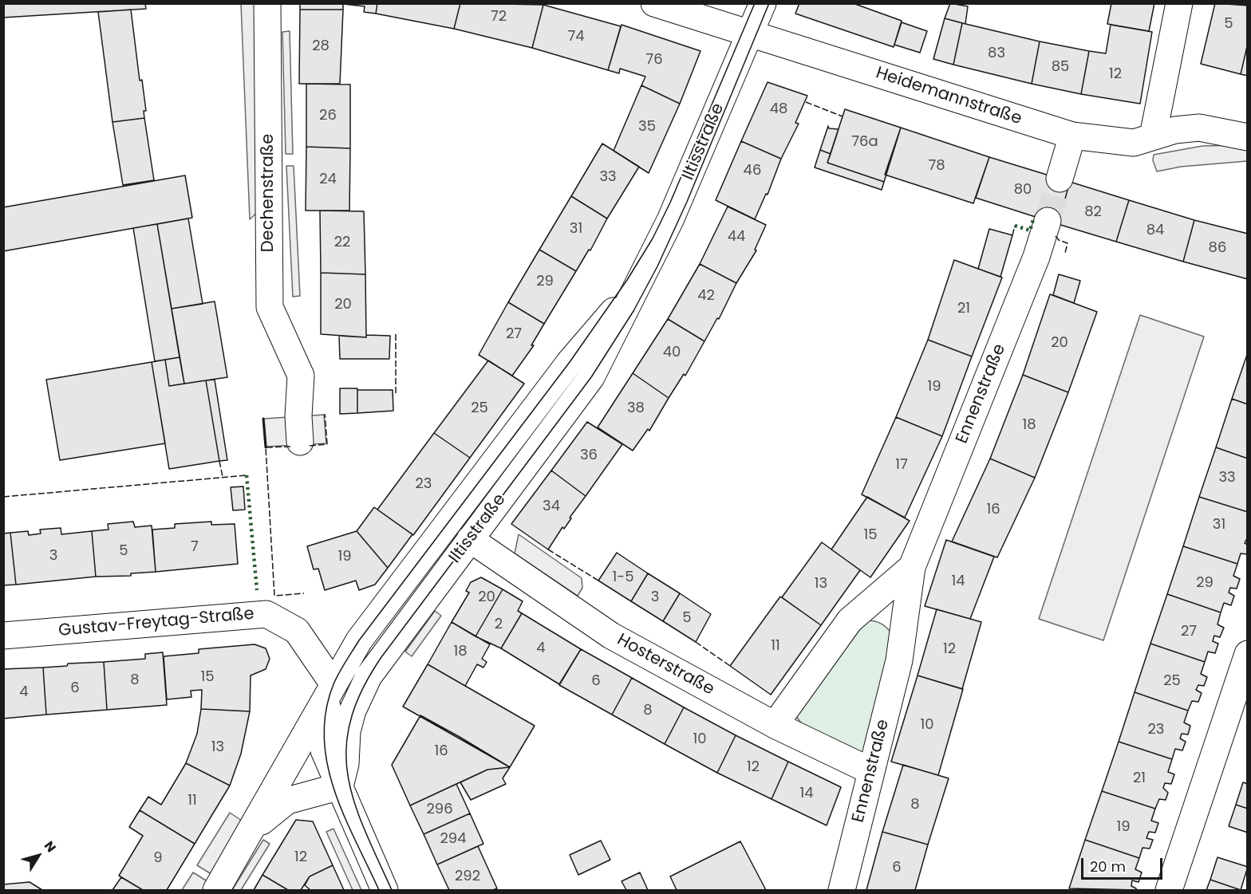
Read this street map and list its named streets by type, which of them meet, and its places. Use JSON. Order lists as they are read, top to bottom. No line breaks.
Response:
{"streets":{"street":["Heidemannstraße","Iltisstraße","Dechenstraße","Ennenstraße","Gustav-Freytag-Straße","Hosterstraße"]},"crossings":[["Heidemannstraße","Iltisstraße"],["Iltisstraße","Gustav-Freytag-Straße"],["Iltisstraße","Hosterstraße"],["Ennenstraße","Hosterstraße"]],"house_numbers":["72","5","74","28","83","76","85","12","48","26","35","76a","78","46","33","24","80","82","31","84","44","22","86","29","42","20","21","27","20","40","19","25","38","18","36","17","33","23","34","16","31","15","7","5","3","19","1-5","14","29","13","20","3","5","2","27","11","4","12","18","15","8","6","25","6","4","8","10","23","10","13","16","12","21","14","11","8","296","19","294","12","9","6","292"],"scale_bar":"20 m","north":"top right"}
